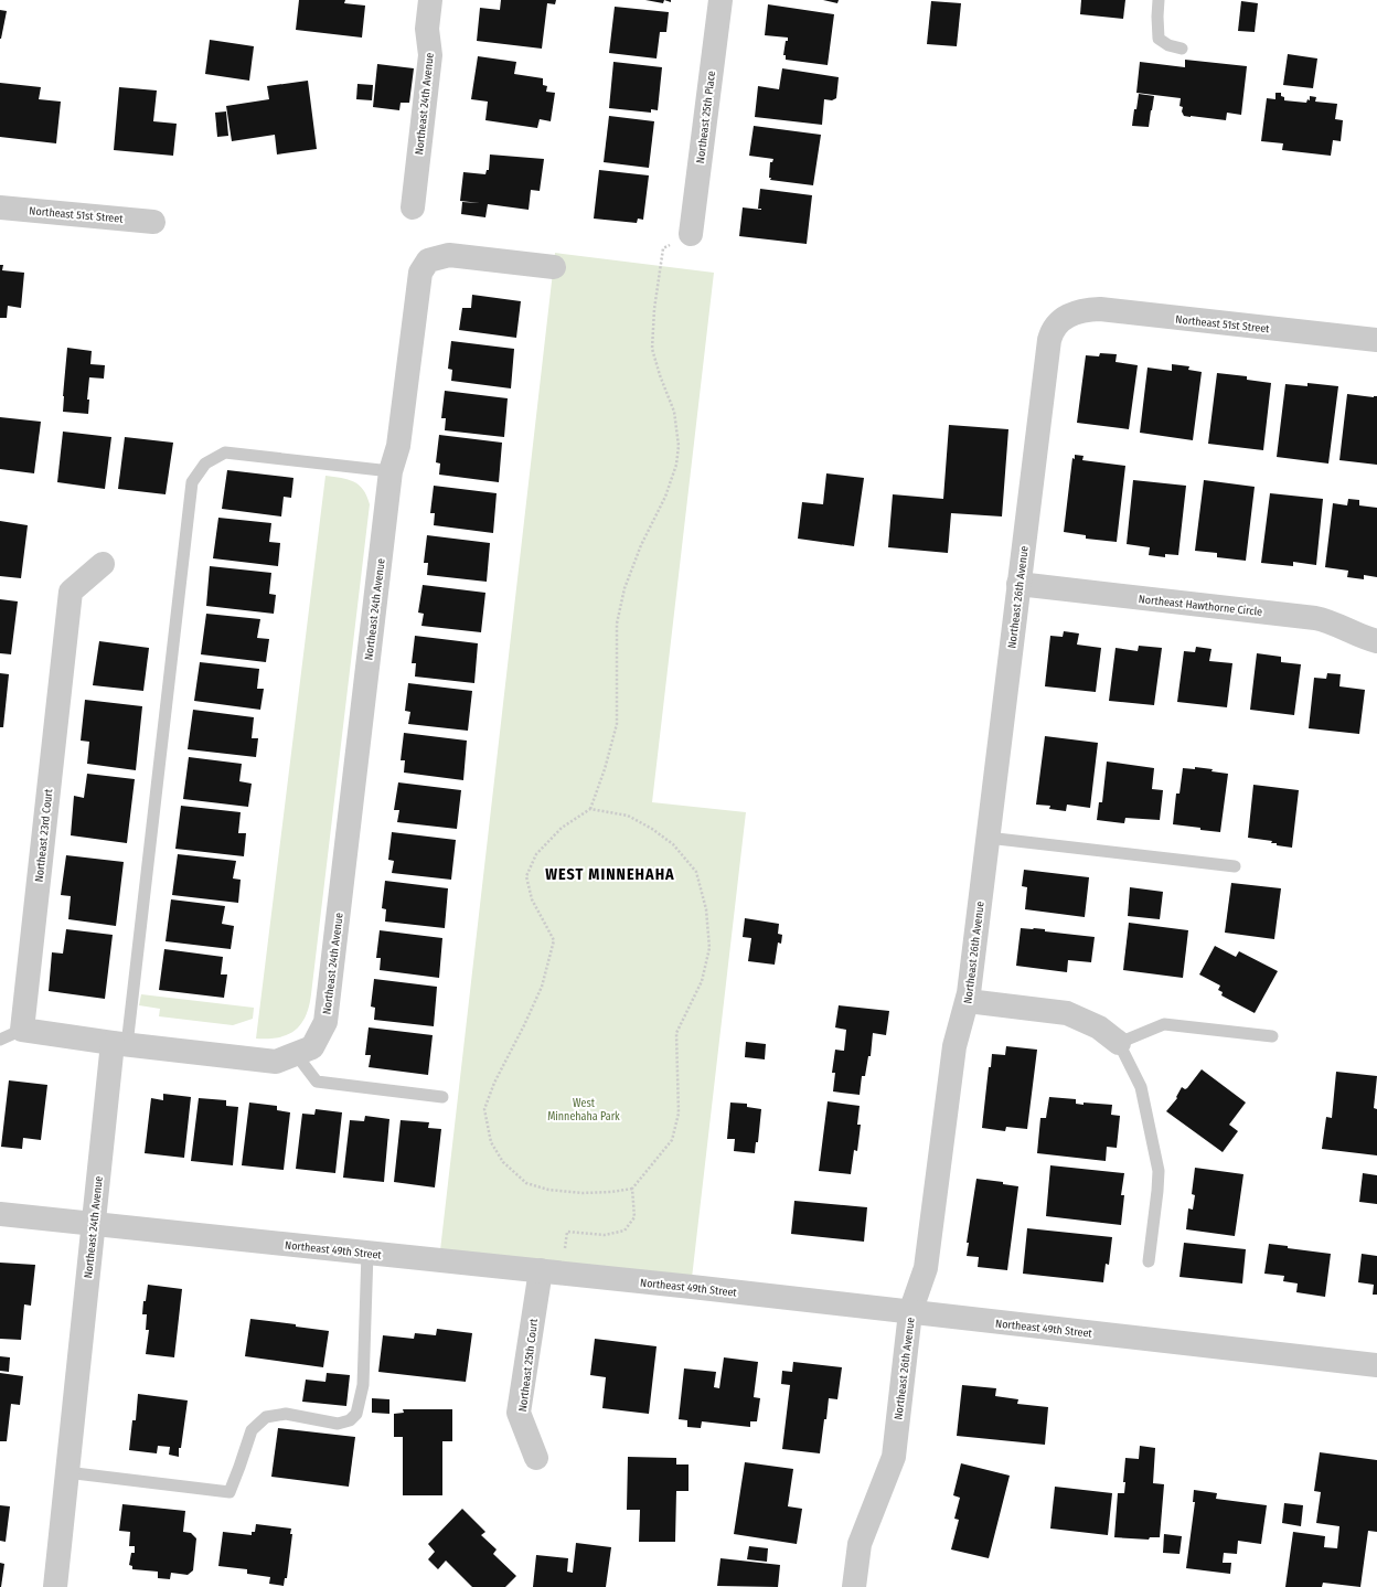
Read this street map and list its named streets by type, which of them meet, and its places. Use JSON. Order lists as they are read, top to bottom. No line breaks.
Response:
{"streets":{"street":["Northeast 24th Avenue","Northeast 25th Place","Northeast 51st Street","Northeast 26th Avenue","Northeast Hawthorne Circle","Northeast 23rd Court","Northeast 49th Street","Northeast 25th Court"]},"crossings":[["Northeast 24th Avenue","Northeast 49th Street"],["Northeast 51st Street","Northeast 26th Avenue"],["Northeast 26th Avenue","Northeast Hawthorne Circle"],["Northeast 26th Avenue","Northeast 49th Street"],["Northeast 49th Street","Northeast 25th Court"]],"districts":["WEST MINNEHAHA"],"parks":["West Minnehaha Park"]}
